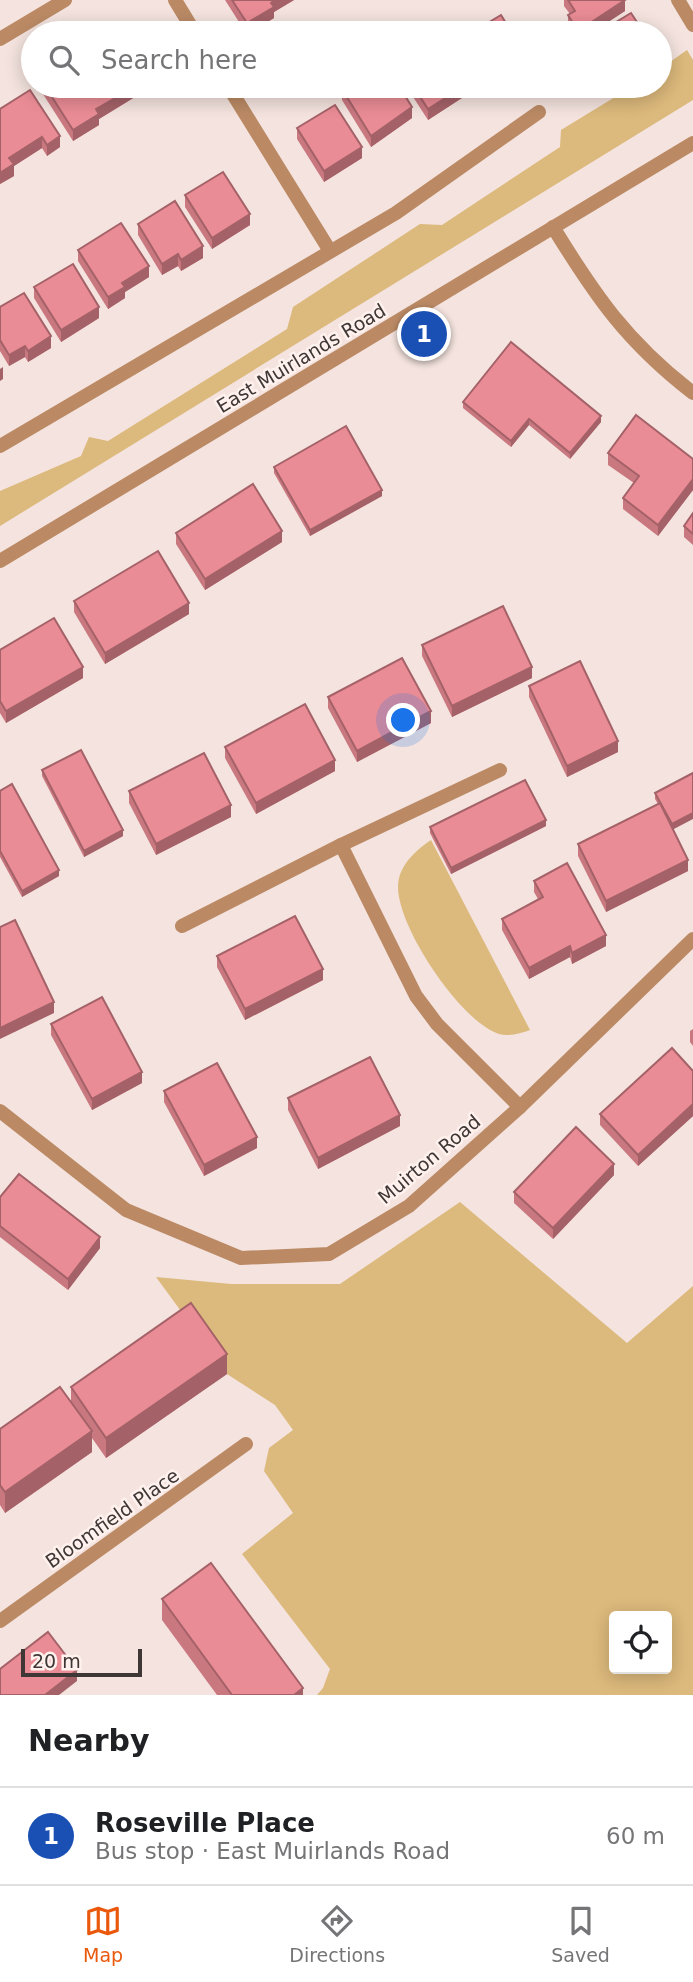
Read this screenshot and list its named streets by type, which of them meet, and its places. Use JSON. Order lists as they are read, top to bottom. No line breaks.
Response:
{"streets":{"street":["East Muirlands Road","Muirton Road","Bloomfield Place"]},"scale_bar":"20 m","page":{"search":"Search here","pins":"1","scale":"20 m","heading":"Nearby","list":[{"mark":"1","name":"Roseville Place","note":"Bus stop · East Muirlands Road","value":"60 m"}],"nav":["Map","Directions","Saved"]}}
